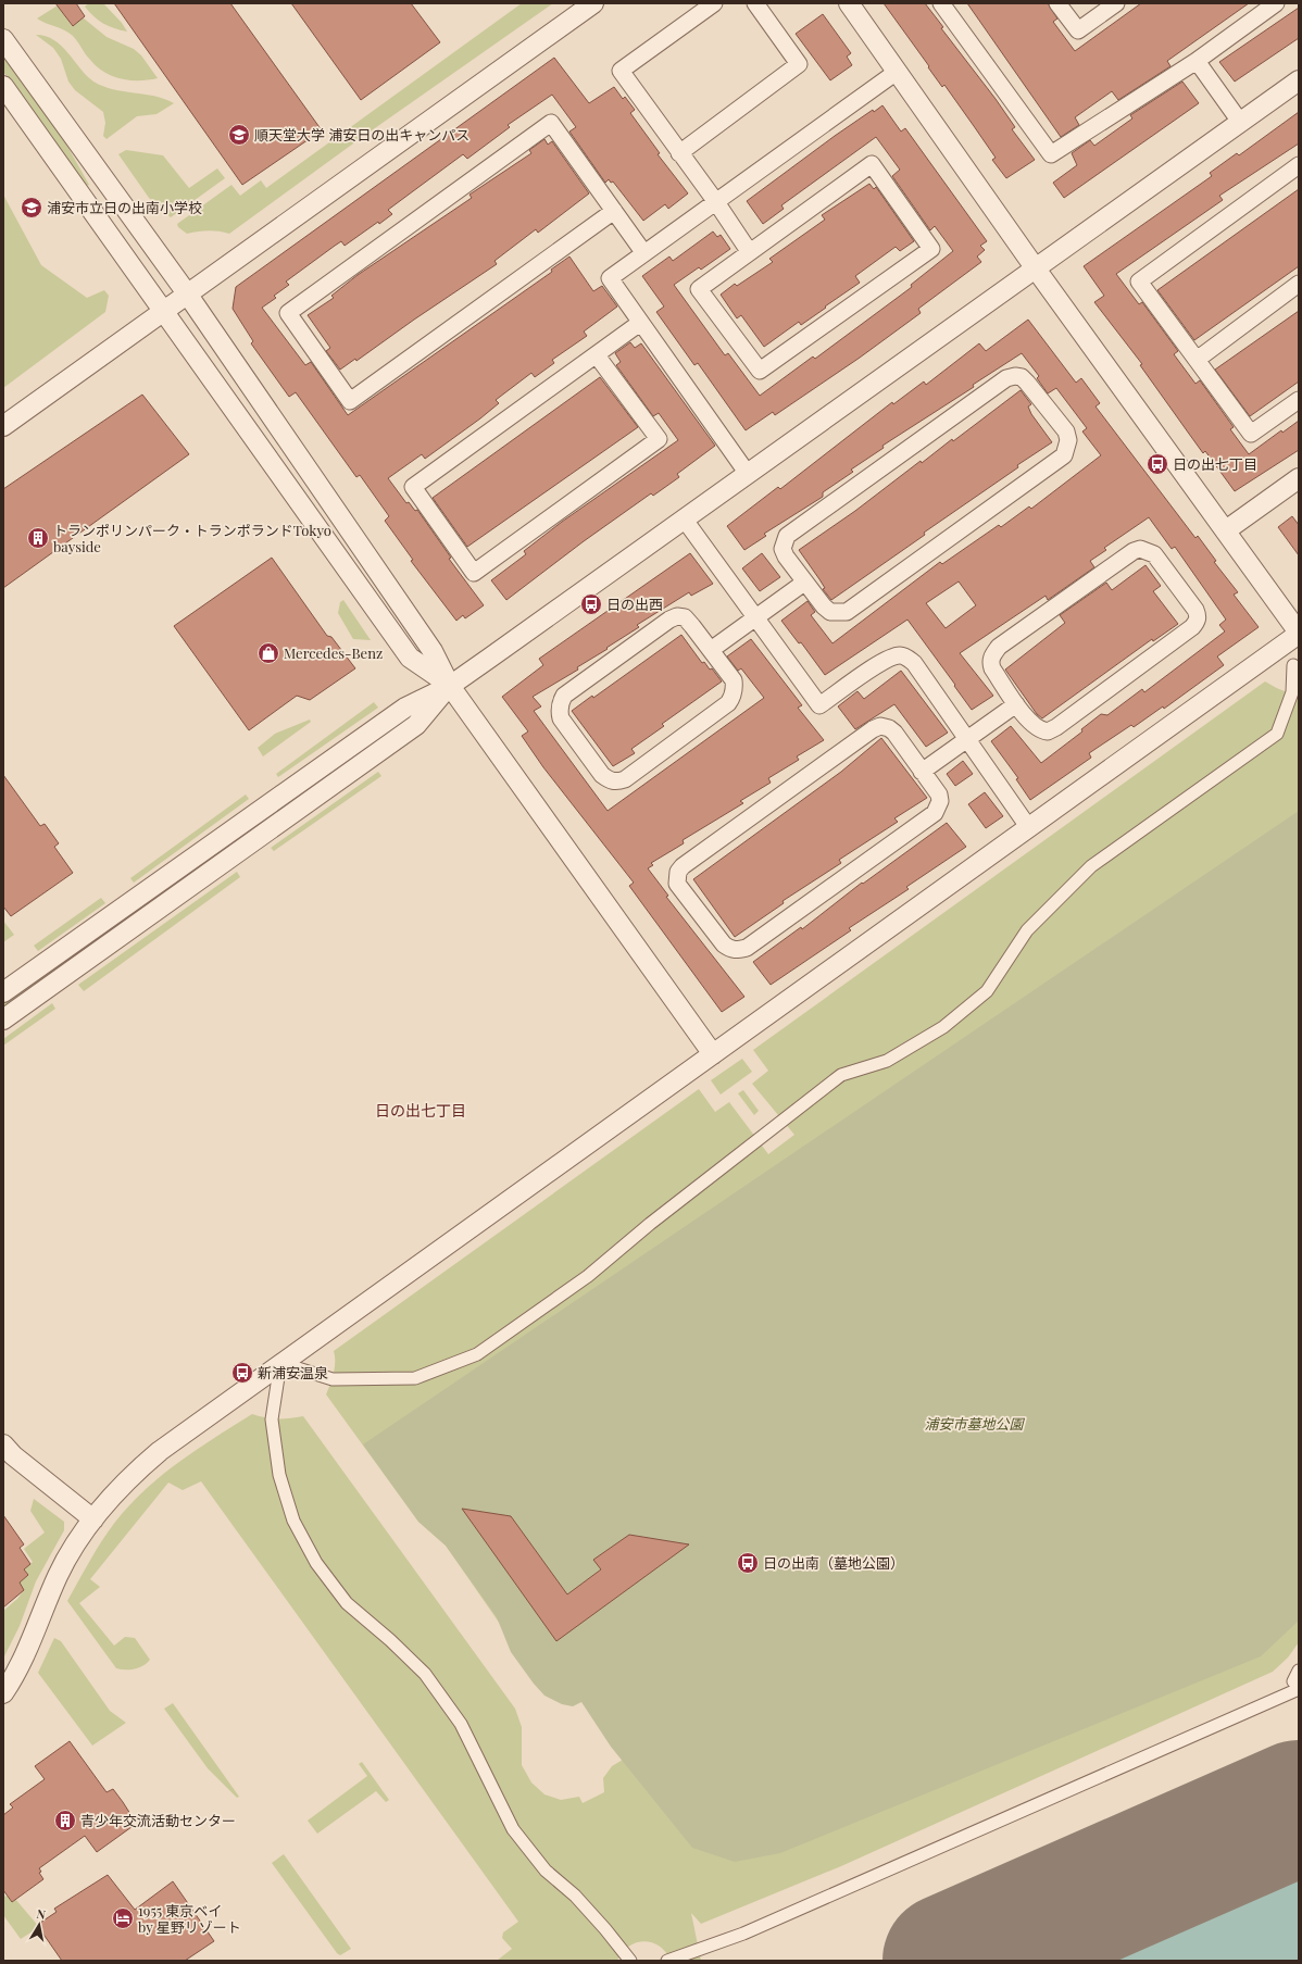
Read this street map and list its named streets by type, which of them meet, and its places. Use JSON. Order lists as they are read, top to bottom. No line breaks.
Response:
{"districts":["日の出七丁目"],"parks":["浦安市墓地公園"],"places":{"school or university":["順天堂大学 浦安日の出キャンパス","浦安市立日の出南小学校"],"bus stop":["日の出七丁目","日の出西","新浦安温泉","日の出南（墓地公園）"],"building":["トランポリンパーク・トランポランドTokyo bayside","青少年交流活動センター"],"shop":["Mercedes-Benz"],"hotel":["1955 東京ベイ by 星野リゾート"]},"north":"top"}
